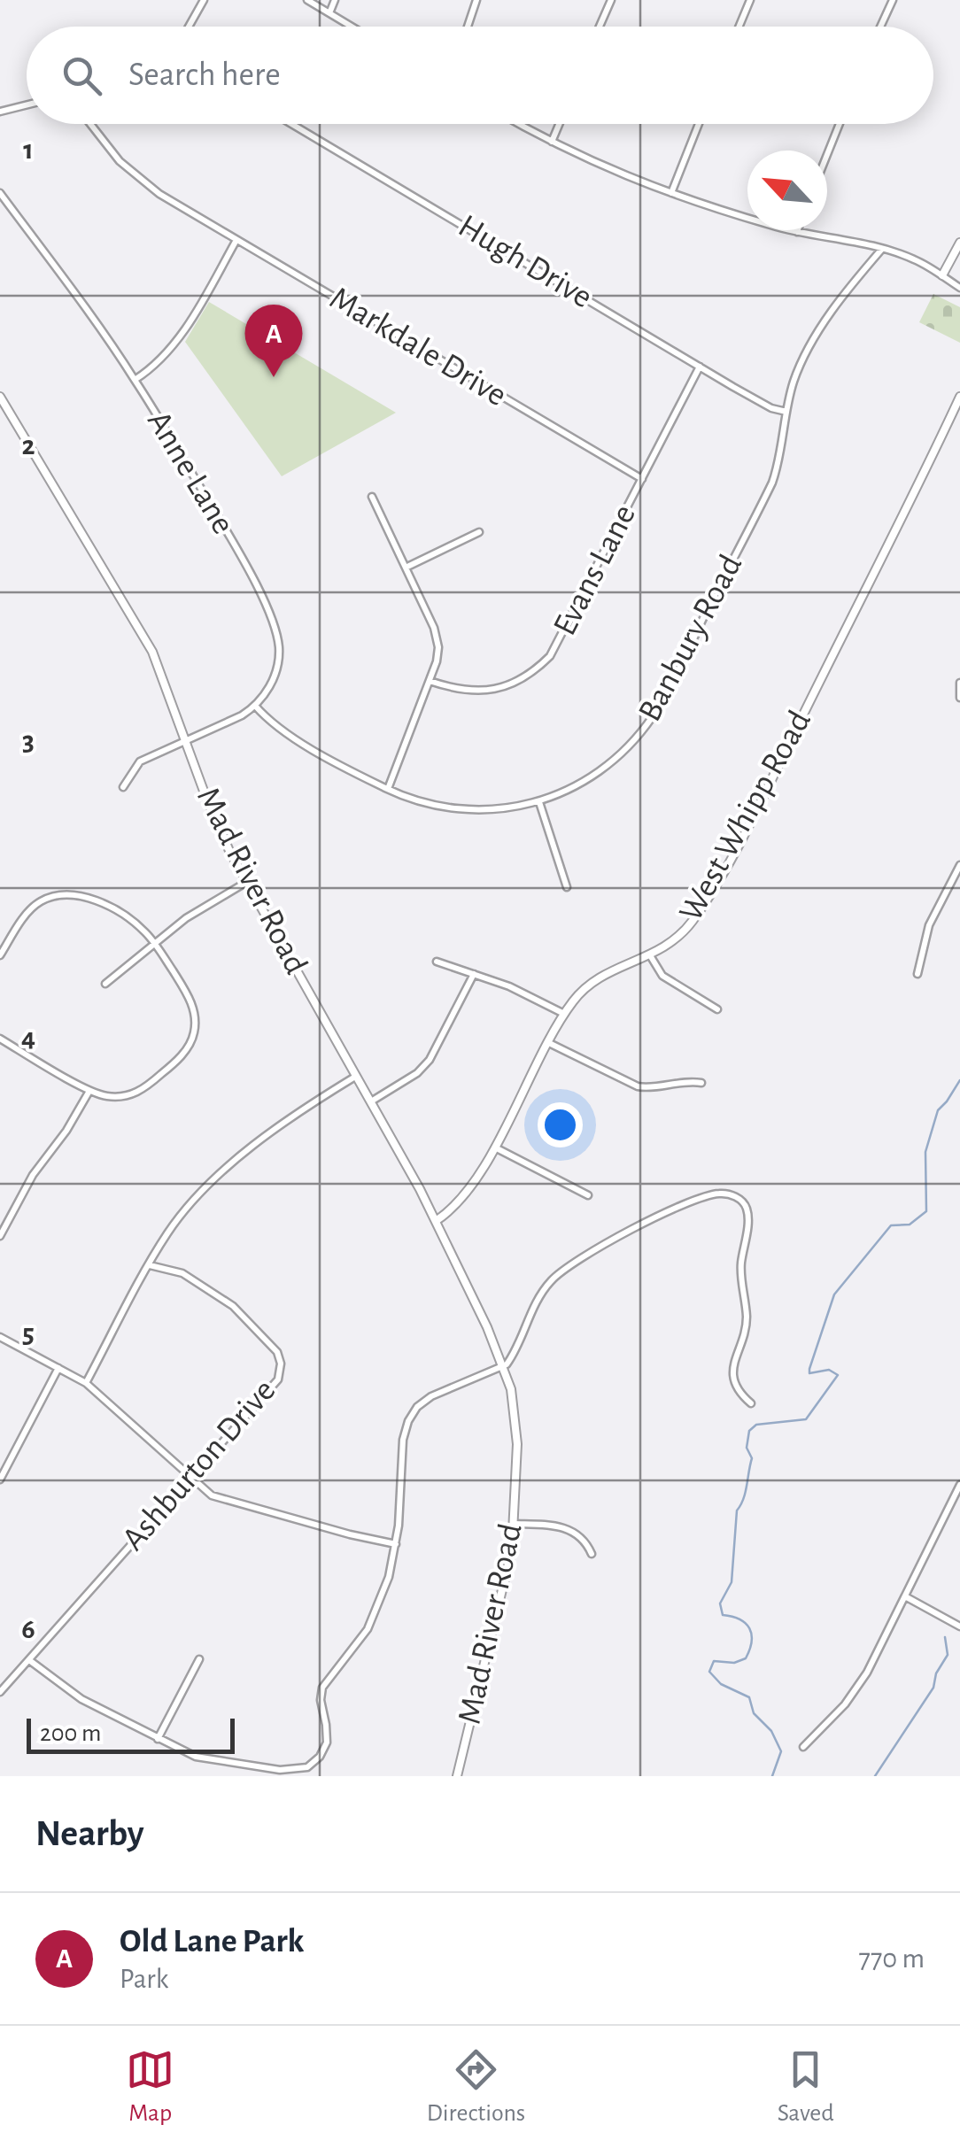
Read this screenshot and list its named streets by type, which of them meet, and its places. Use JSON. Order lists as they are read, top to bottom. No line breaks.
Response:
{"streets":{"street":["Hugh Drive","Markdale Drive","Anne Lane","Evans Lane","Banbury Road","West Whipp Road","Mad River Road","Ashburton Drive"]},"crossings":[["Hugh Drive","Evans Lane"],["Hugh Drive","Banbury Road"],["Markdale Drive","Evans Lane"],["Anne Lane","Banbury Road"],["West Whipp Road","Mad River Road"]],"scale_bar":"200 m","north":"top left","page":{"search":"Search here","pins":"A","scale":"200 m","heading":"Nearby","list":[{"mark":"A","name":"Old Lane Park","note":"Park","value":"770 m"}],"nav":["Map","Directions","Saved"]},"grid":{"rows":["1","2","3","4","5","6"]}}
